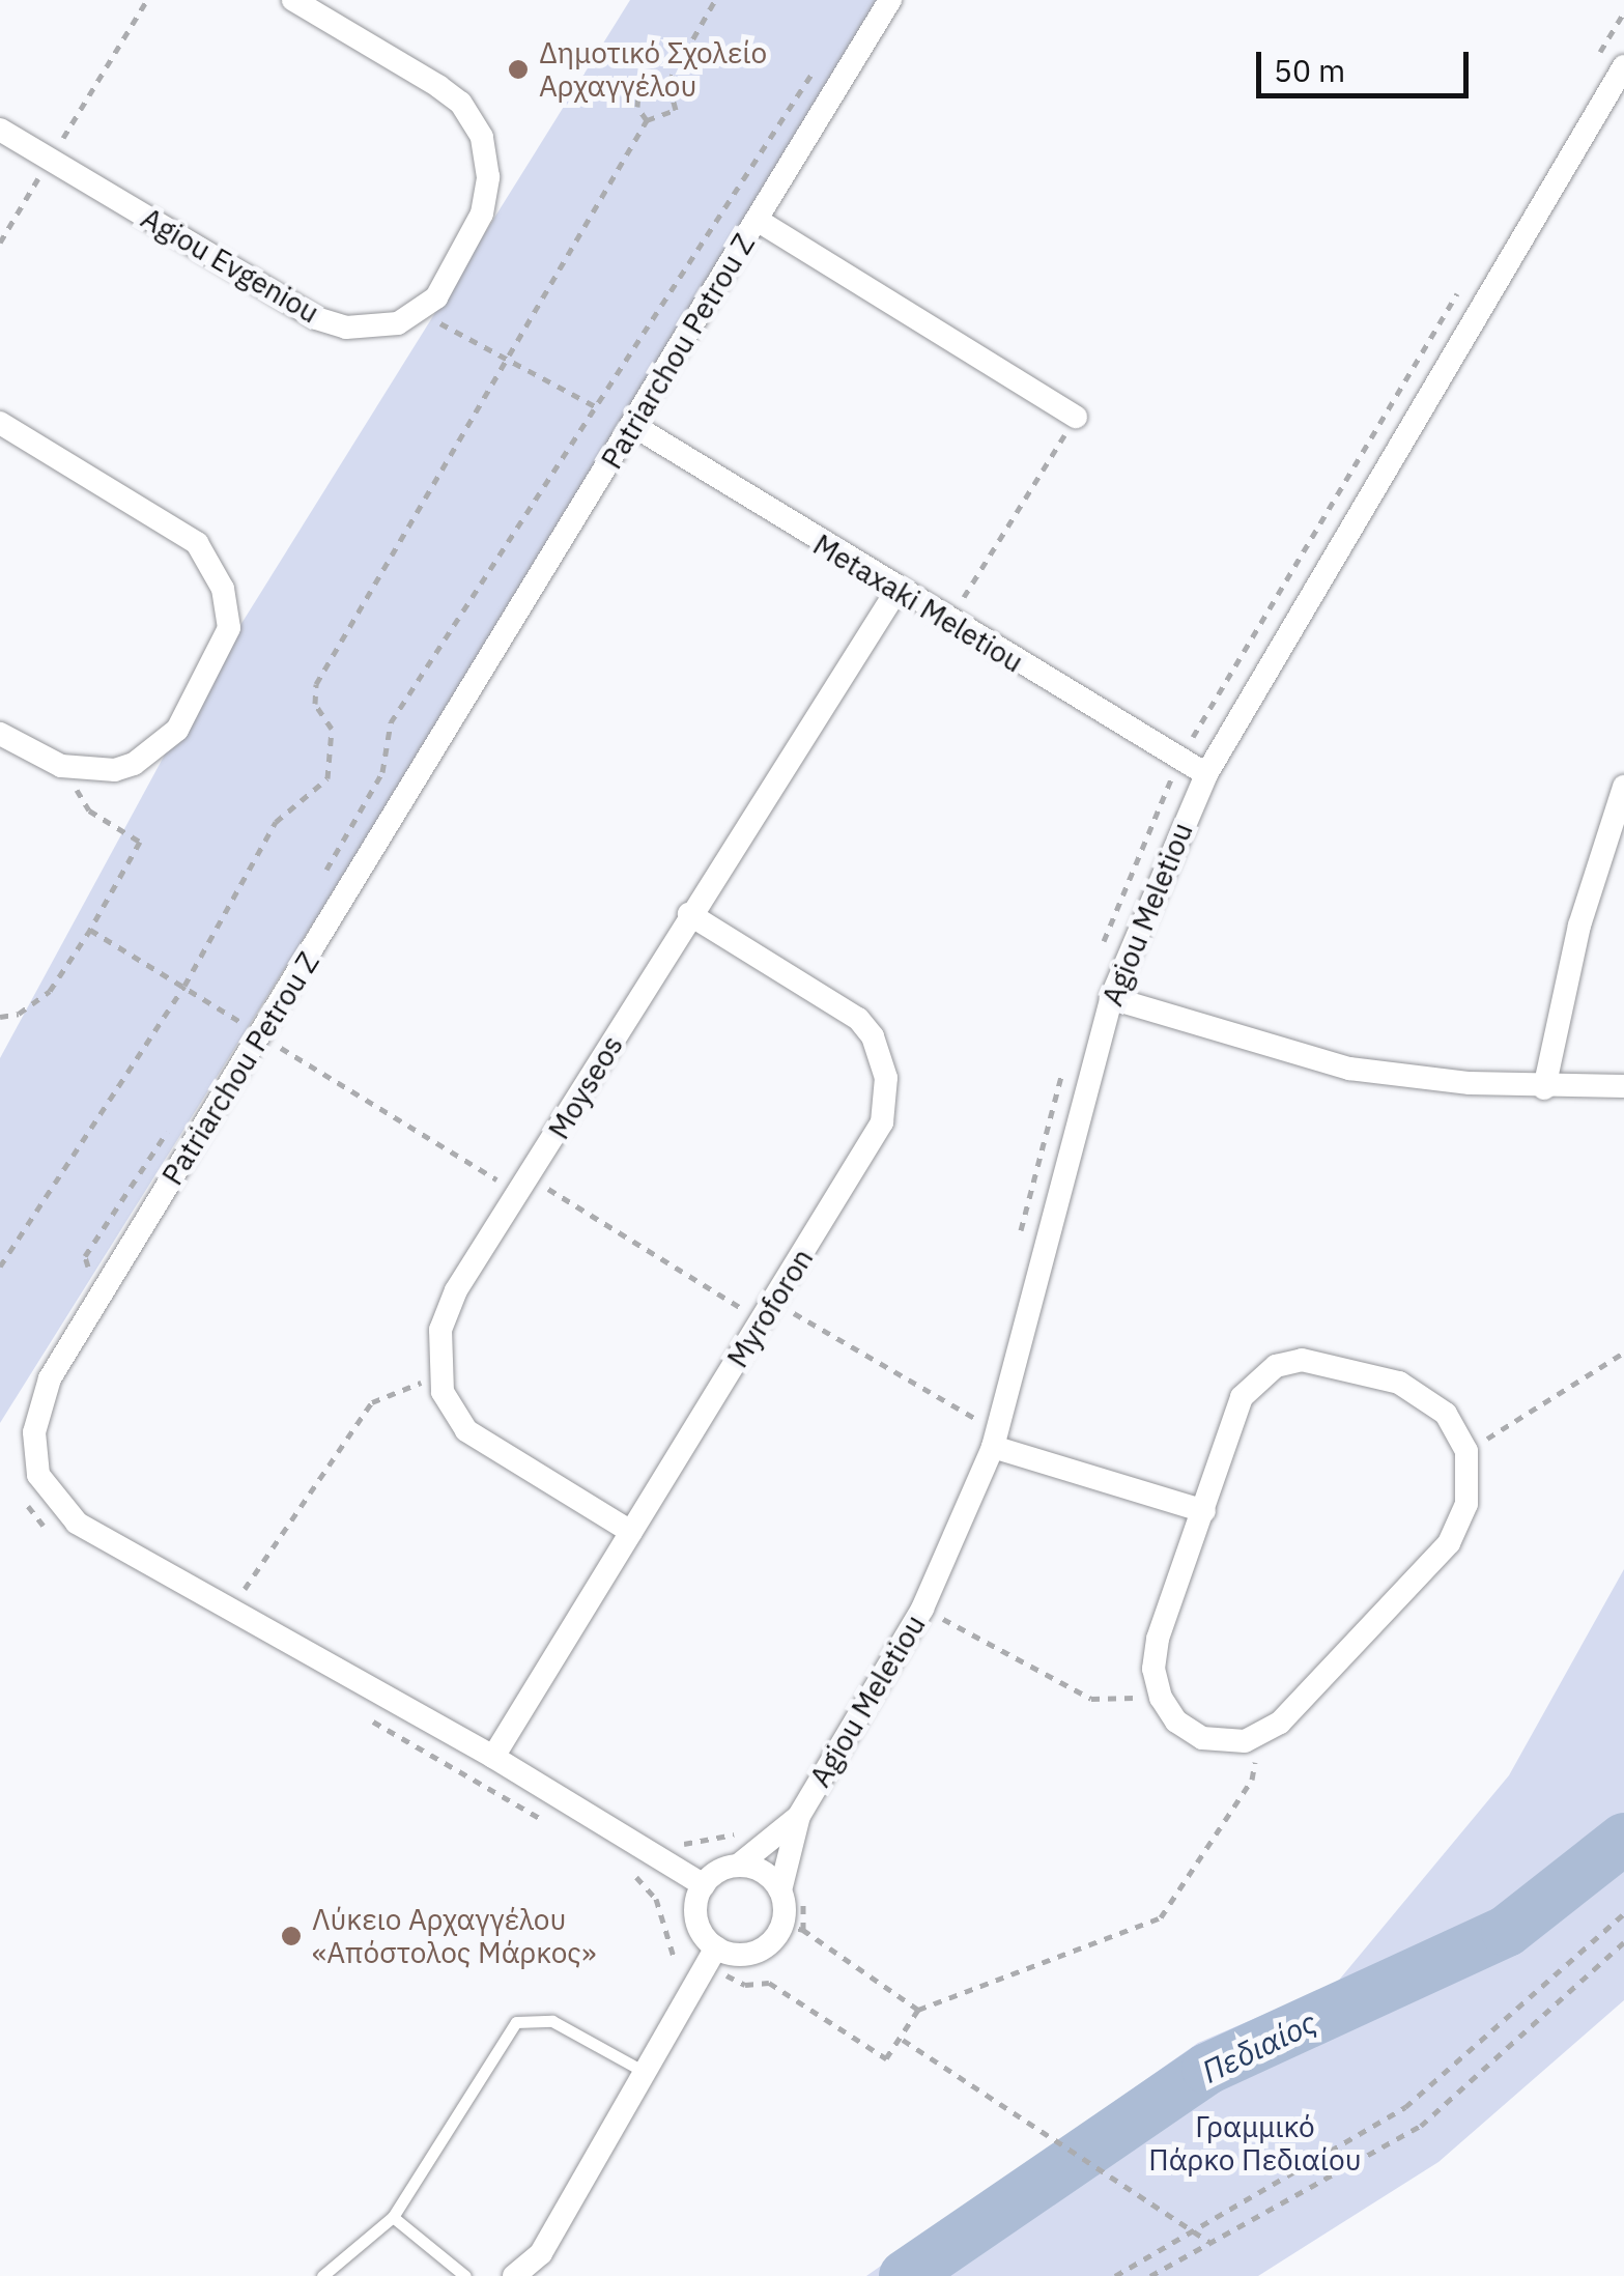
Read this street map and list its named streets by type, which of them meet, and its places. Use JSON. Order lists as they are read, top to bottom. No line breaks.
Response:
{"streets":{"street":["Agiou Evgeniou","Patriarchou Petrou Z","Metaxaki Meletiou","Agiou Meletiou","Moyseos","Myroforon"]},"crossings":[["Patriarchou Petrou Z","Metaxaki Meletiou"],["Patriarchou Petrou Z","Agiou Meletiou"],["Patriarchou Petrou Z","Myroforon"],["Metaxaki Meletiou","Agiou Meletiou"],["Metaxaki Meletiou","Moyseos"],["Moyseos","Myroforon"]],"water":["Πεδιαίος"],"parks":["Γραμμικό Πάρκο Πεδιαίου"],"places":["Δημοτικό Σχολείο Αρχαγγέλου","Λύκειο Αρχαγγέλου «Απόστολος Μάρκος»"],"scale_bar":"50 m"}
